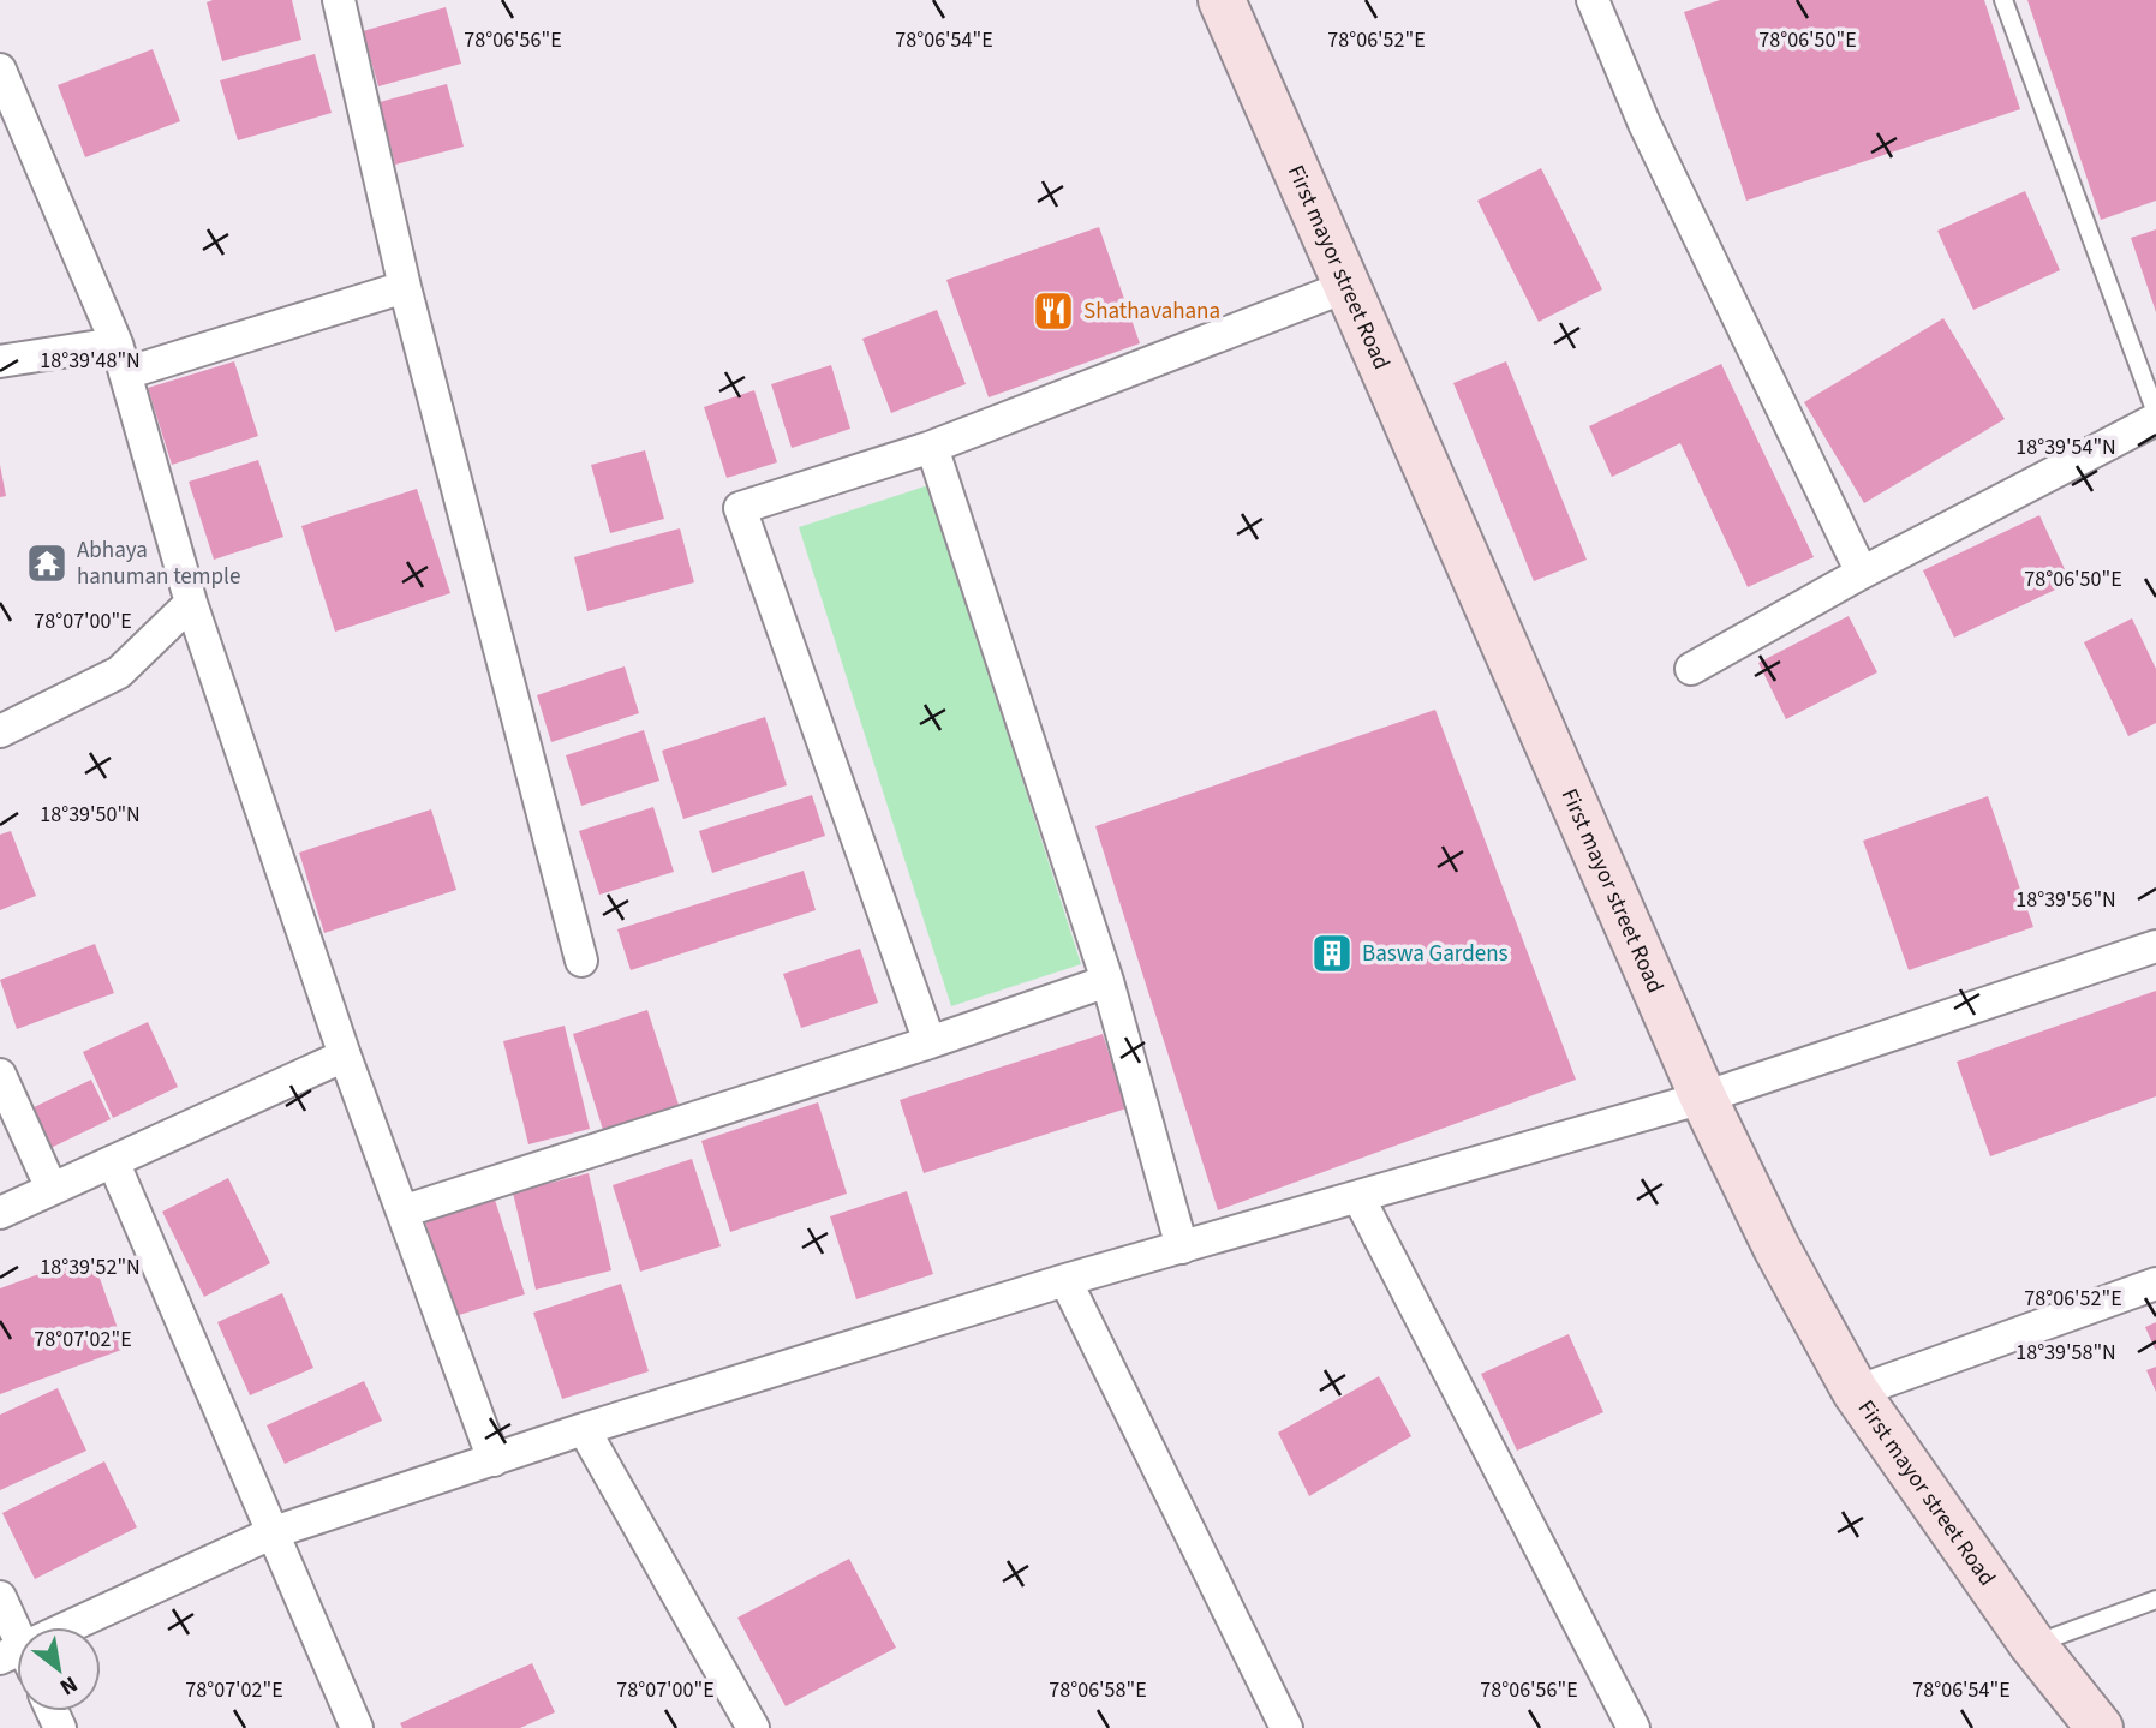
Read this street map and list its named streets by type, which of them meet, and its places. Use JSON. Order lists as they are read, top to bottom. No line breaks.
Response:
{"streets":{"street":["First mayor street Road"]},"places":{"restaurant":["Shathavahana"],"temple":["Abhaya hanuman temple"],"building":["Baswa Gardens"]},"north":"bottom right","coordinates":["78°06'56\"E","78°06'54\"E","78°06'52\"E","78°06'50\"E","18°39'48\"N","18°39'54\"N","78°07'00\"E","18°39'50\"N","18°39'56\"N","18°39'52\"N","78°07'02\"E","18°39'58\"N","78°06'58\"E"]}
